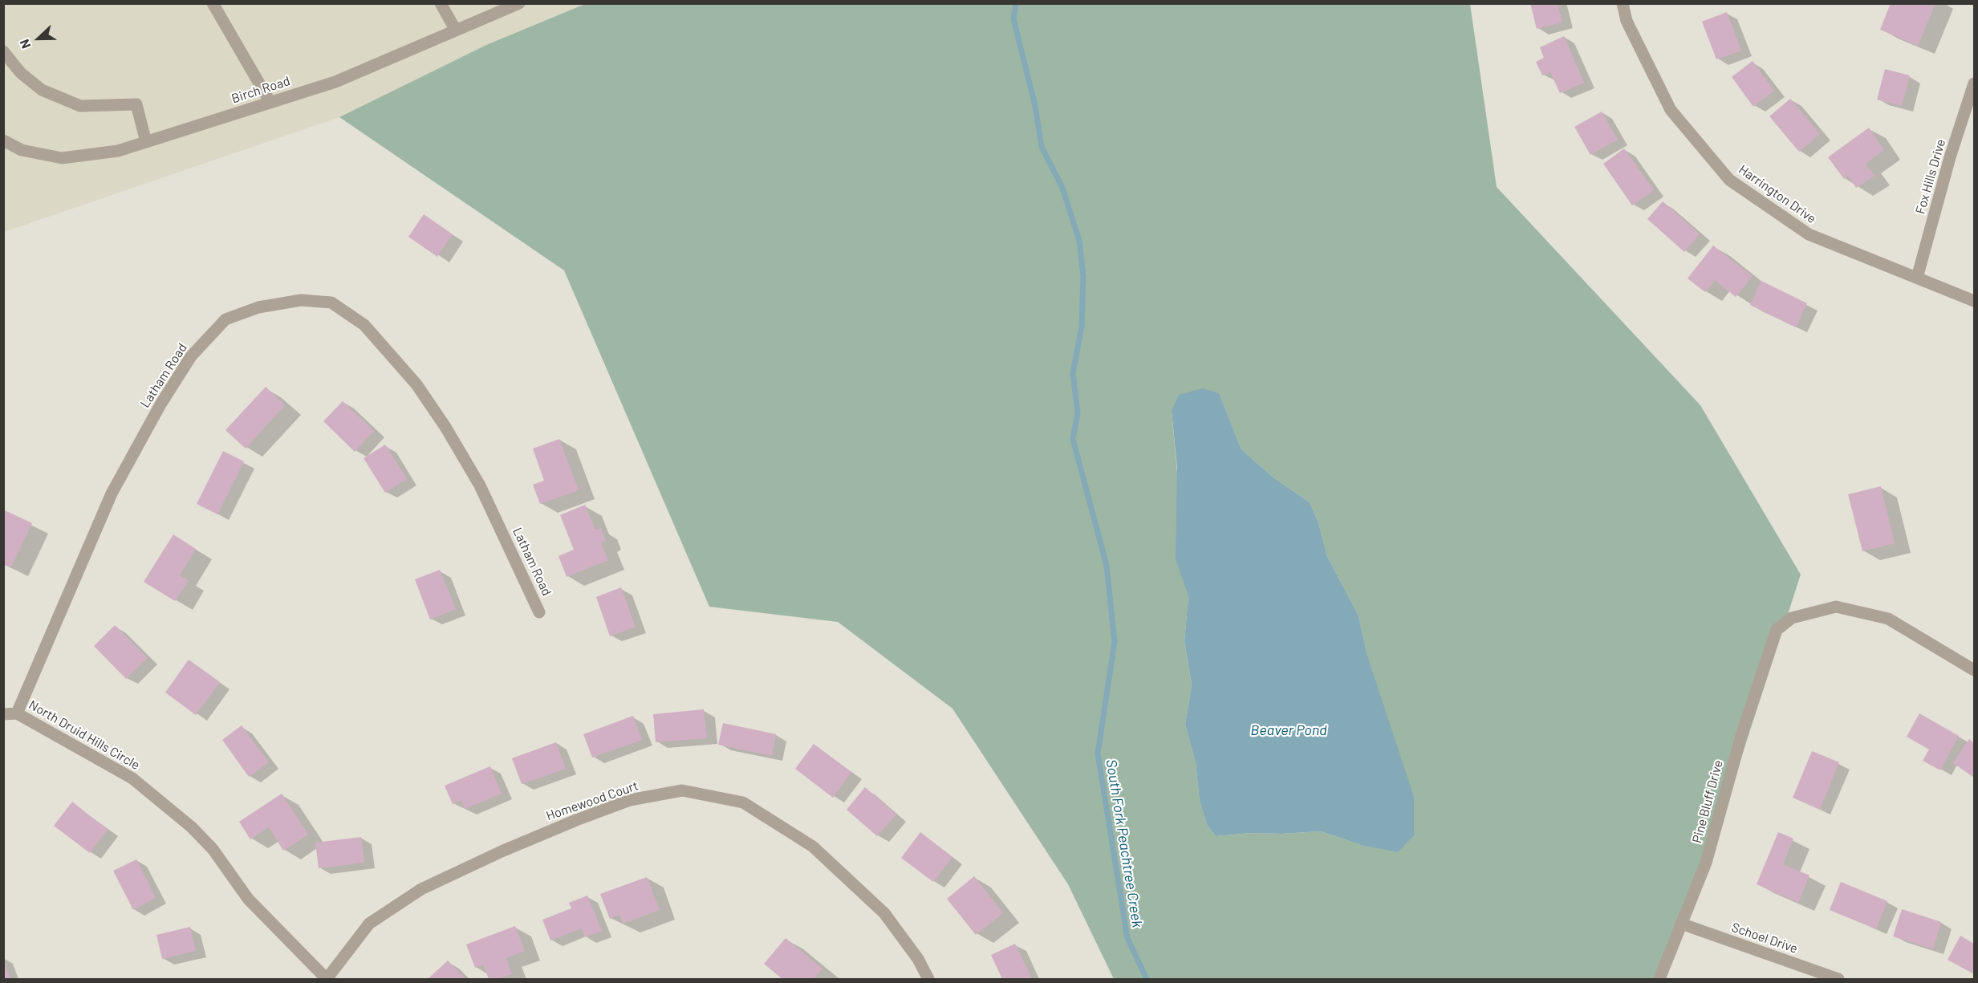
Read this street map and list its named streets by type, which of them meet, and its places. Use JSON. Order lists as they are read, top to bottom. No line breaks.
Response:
{"streets":{"street":["Birch Road","Fox Hills Drive","Harrington Drive","Latham Road","North Druid Hills Circle","Homewood Court","Pine Bluff Drive","Schoel Drive"]},"crossings":[["Fox Hills Drive","Harrington Drive"],["Latham Road","North Druid Hills Circle"],["North Druid Hills Circle","Homewood Court"],["Pine Bluff Drive","Schoel Drive"]],"water":["Beaver Pond","South Fork Peachtree Creek"],"north":"left"}
